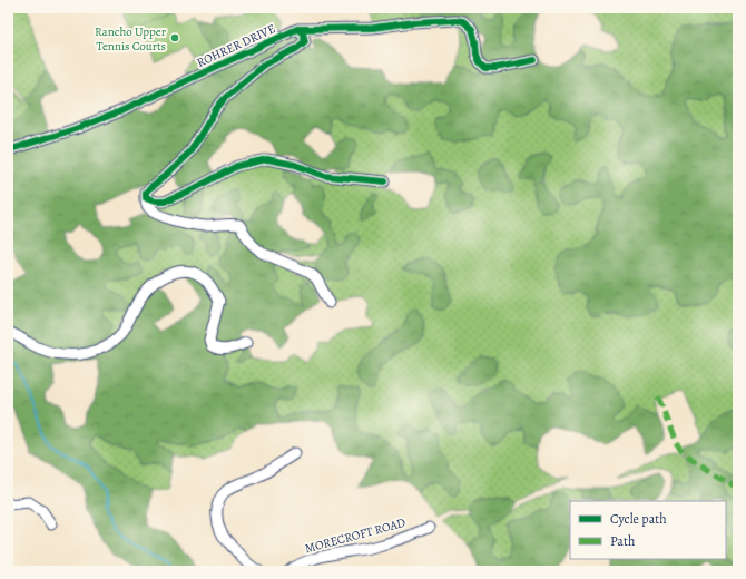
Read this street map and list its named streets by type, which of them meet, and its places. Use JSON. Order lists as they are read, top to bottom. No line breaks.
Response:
{"streets":{"street":["ROHRER DRIVE","MORECROFT ROAD"]},"places":["Rancho Upper Tennis Courts"],"legend":["Cycle path","Path"]}
